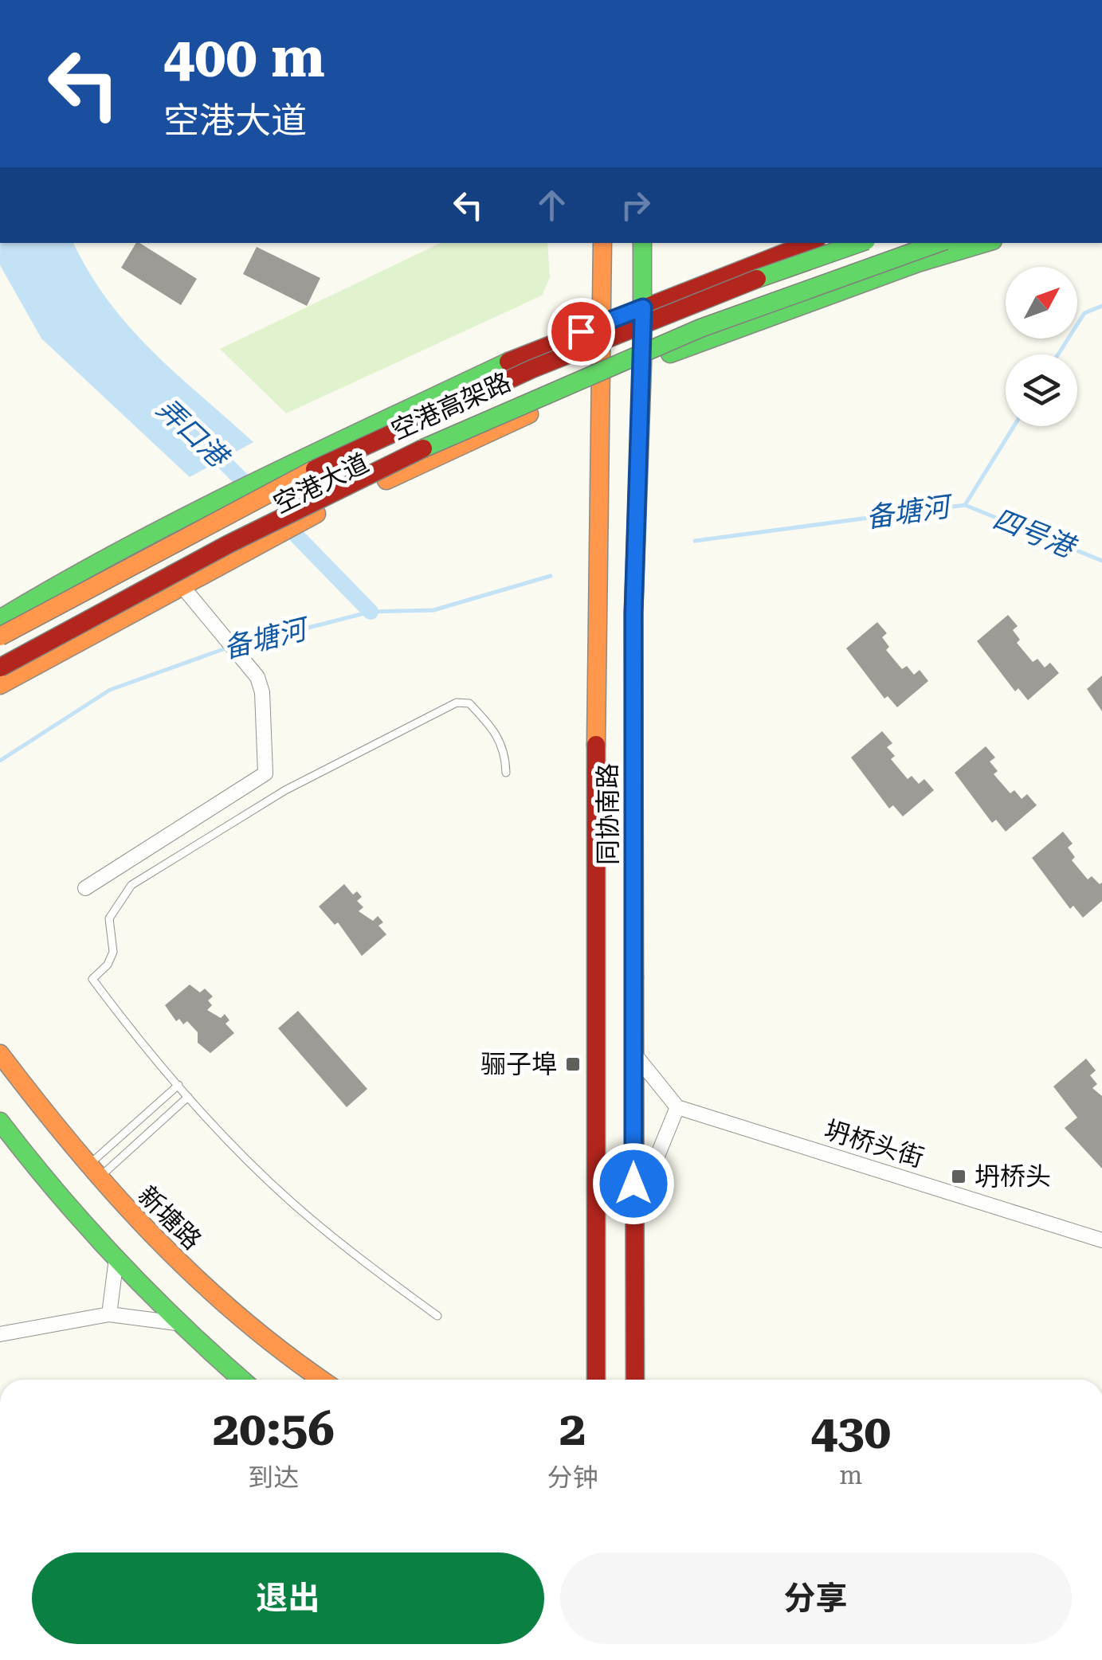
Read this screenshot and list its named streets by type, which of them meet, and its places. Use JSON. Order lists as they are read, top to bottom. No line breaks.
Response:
{"streets":{"main road":["空港高架路","空港大道","同协南路","新塘路"],"street":["坍桥头街"]},"crossings":[["空港大道","同协南路"]],"water":["弄口港","备塘河","四号港"],"places":{"transit":["骊子埠","坍桥头"]},"north":"top right","page":{"turn":["400 m","空港大道"],"eta":["20:56","到达","2","分钟","430","m"],"buttons":["退出","分享"]}}
